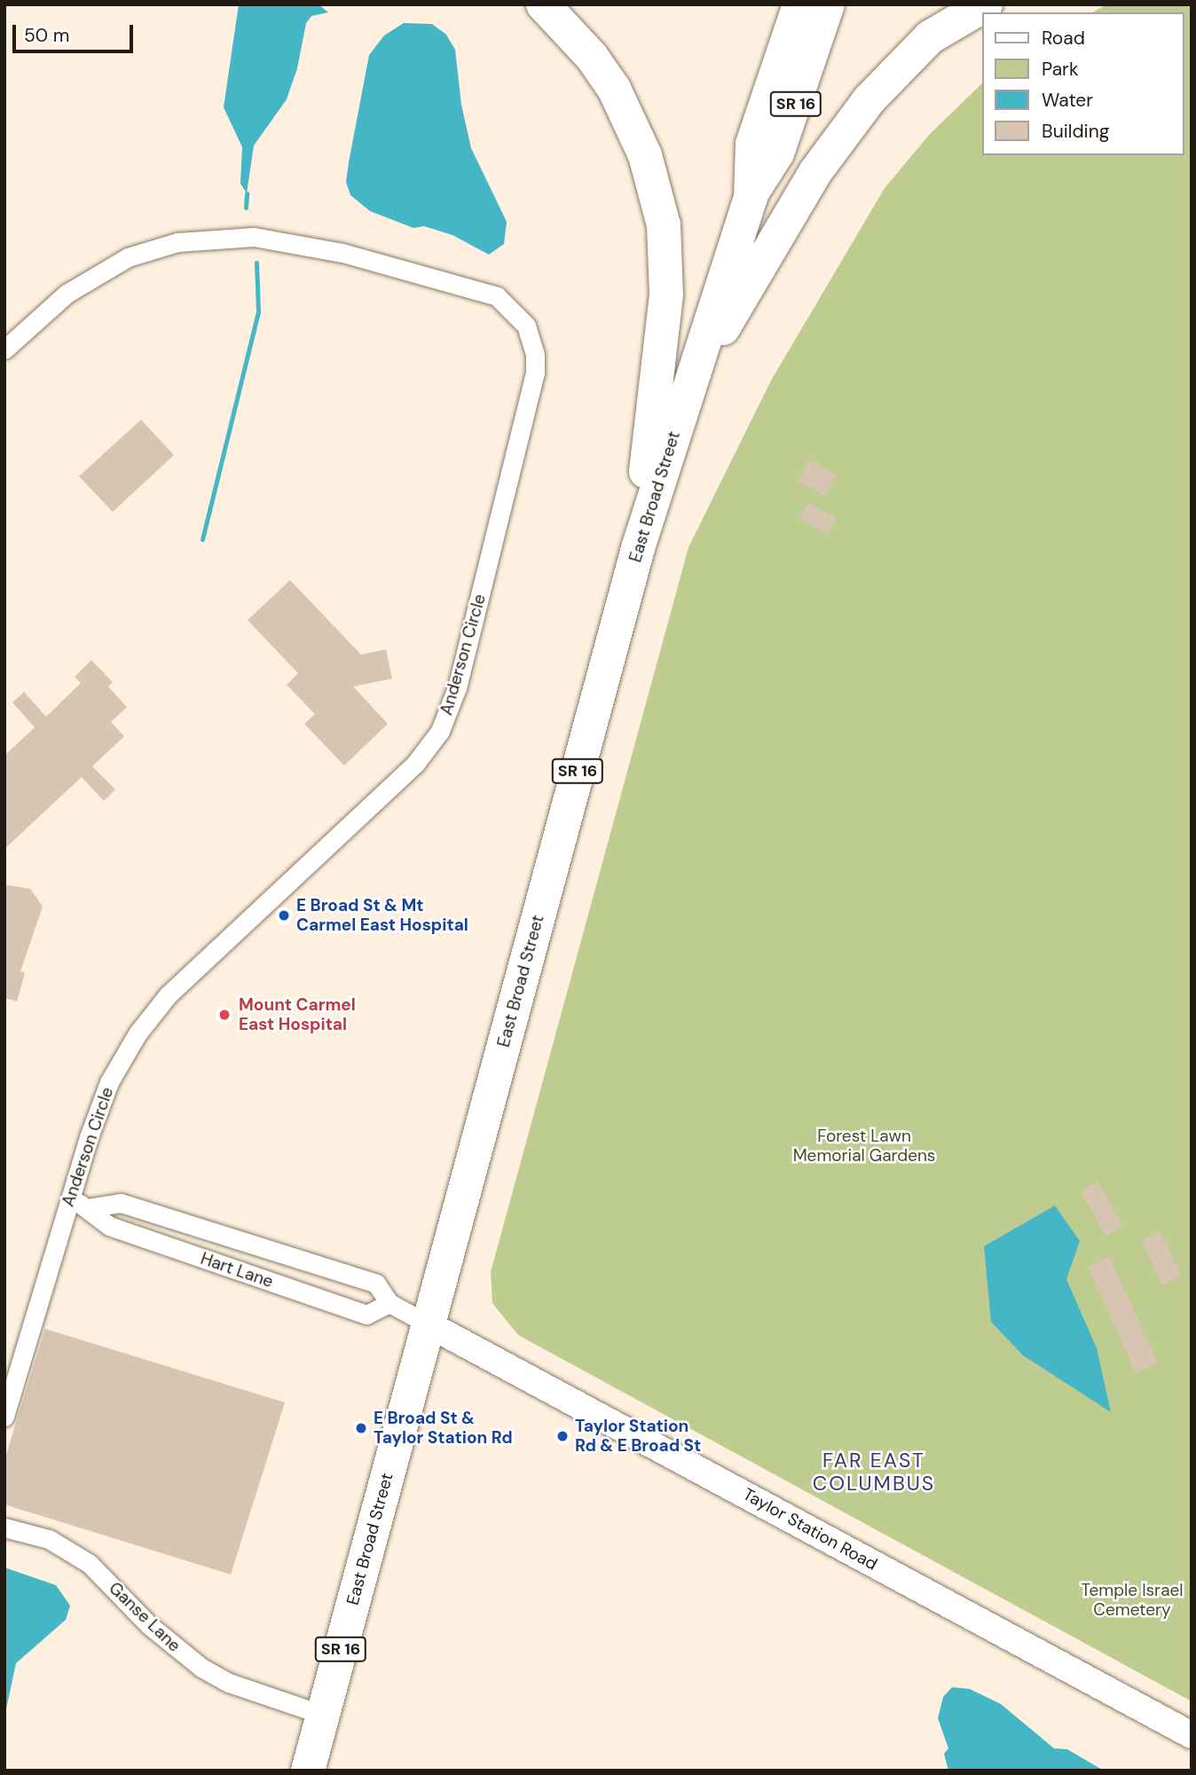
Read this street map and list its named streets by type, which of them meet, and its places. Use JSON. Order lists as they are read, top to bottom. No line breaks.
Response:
{"streets":{"highway":["SR 16","East Broad Street"],"main road":["Taylor Station Road"],"street":["Anderson Circle","Hart Lane","Ganse Lane"]},"crossings":[["East Broad Street","Hart Lane"],["East Broad Street","Taylor Station Road"],["East Broad Street","Ganse Lane"],["Anderson Circle","Hart Lane"],["Hart Lane","Taylor Station Road"]],"districts":["FAR EAST COLUMBUS"],"parks":["Forest Lawn Memorial Gardens","Temple Israel Cemetery"],"places":["E Broad St & Mt Carmel East Hospital","Mount Carmel East Hospital","E Broad St & Taylor Station Rd","Taylor Station Rd & E Broad St"],"legend":["Road","Park","Water","Building"],"scale_bar":"50 m"}
